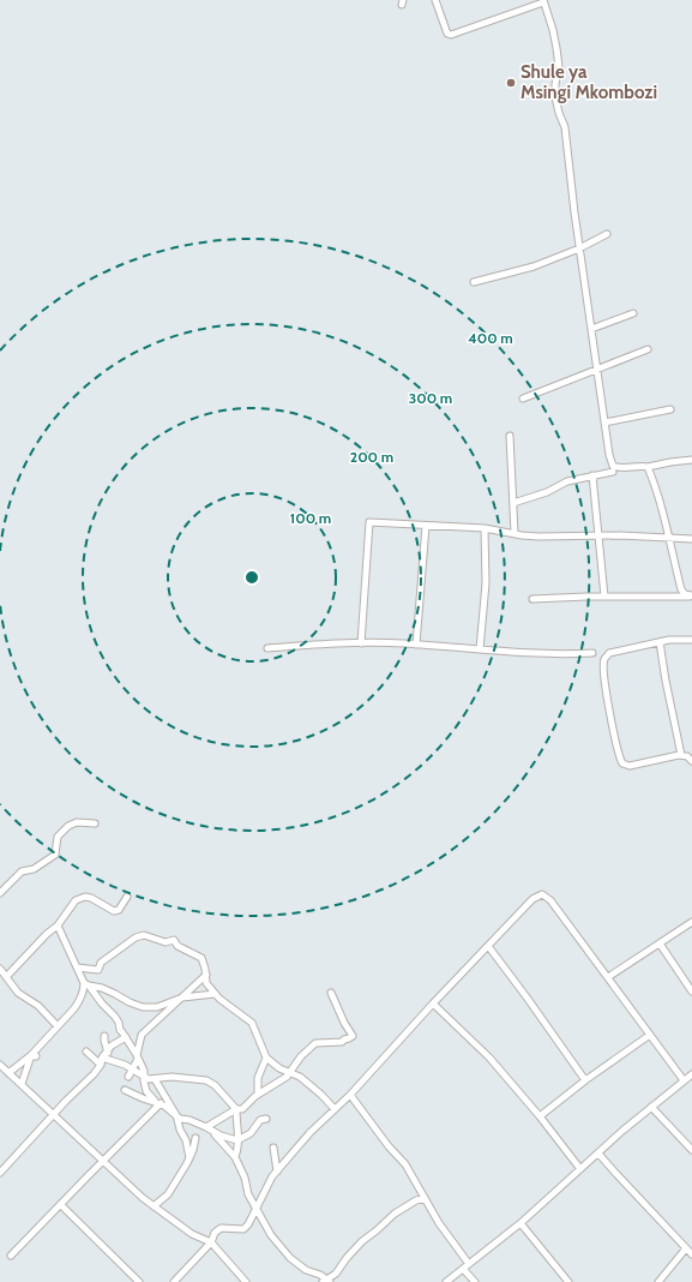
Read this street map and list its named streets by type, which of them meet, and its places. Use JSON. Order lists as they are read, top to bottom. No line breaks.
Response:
{"places":["Shule ya Msingi Mkombozi"],"rings":["400 m","300 m","200 m","100 m"]}
